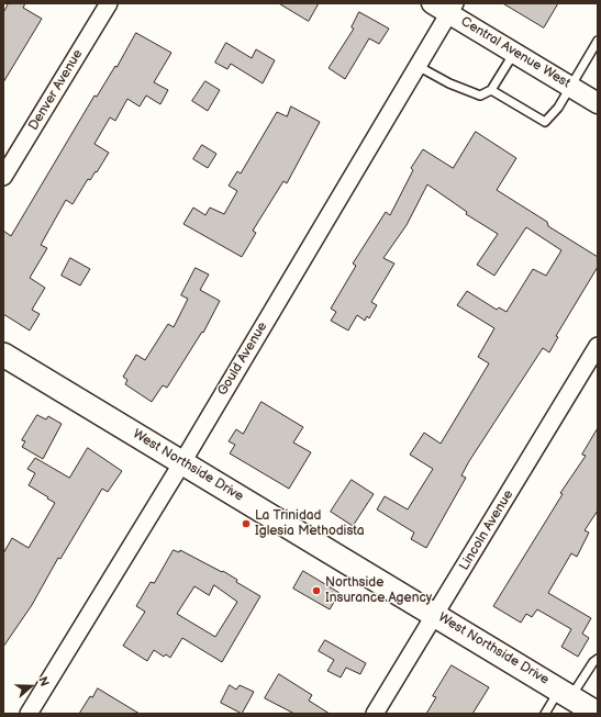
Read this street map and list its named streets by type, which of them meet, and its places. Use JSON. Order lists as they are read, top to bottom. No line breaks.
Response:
{"streets":{"main road":["West Northside Drive"],"street":["Central Avenue West","Denver Avenue","Gould Avenue","Lincoln Avenue"]},"crossings":[["Central Avenue West","Gould Avenue"],["Gould Avenue","West Northside Drive"],["West Northside Drive","Lincoln Avenue"]],"places":["La Trinidad Iglesia Methodista","Northside Insurance Agency"],"north":"right"}
